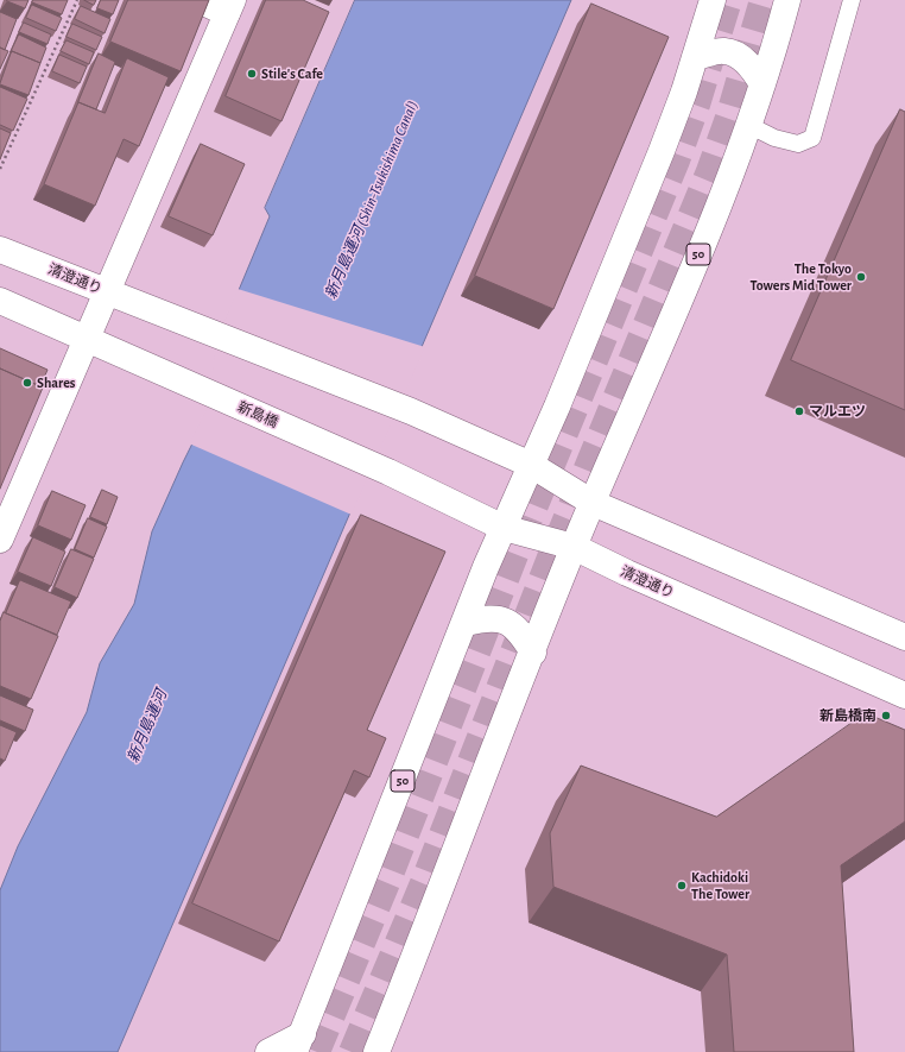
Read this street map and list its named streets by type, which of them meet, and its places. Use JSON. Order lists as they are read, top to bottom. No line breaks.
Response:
{"streets":{"main road":["50","清澄通り","新島橋"]},"crossings":[["50","清澄通り"],["清澄通り","新島橋"]],"water":["新月島運河 (Shin-Tsukishima Canal)","新月島運河"],"places":["Stile's Cafe","The Tokyo Towers Mid Tower","Shares","マルエツ","新島橋南","Kachidoki The Tower"]}
